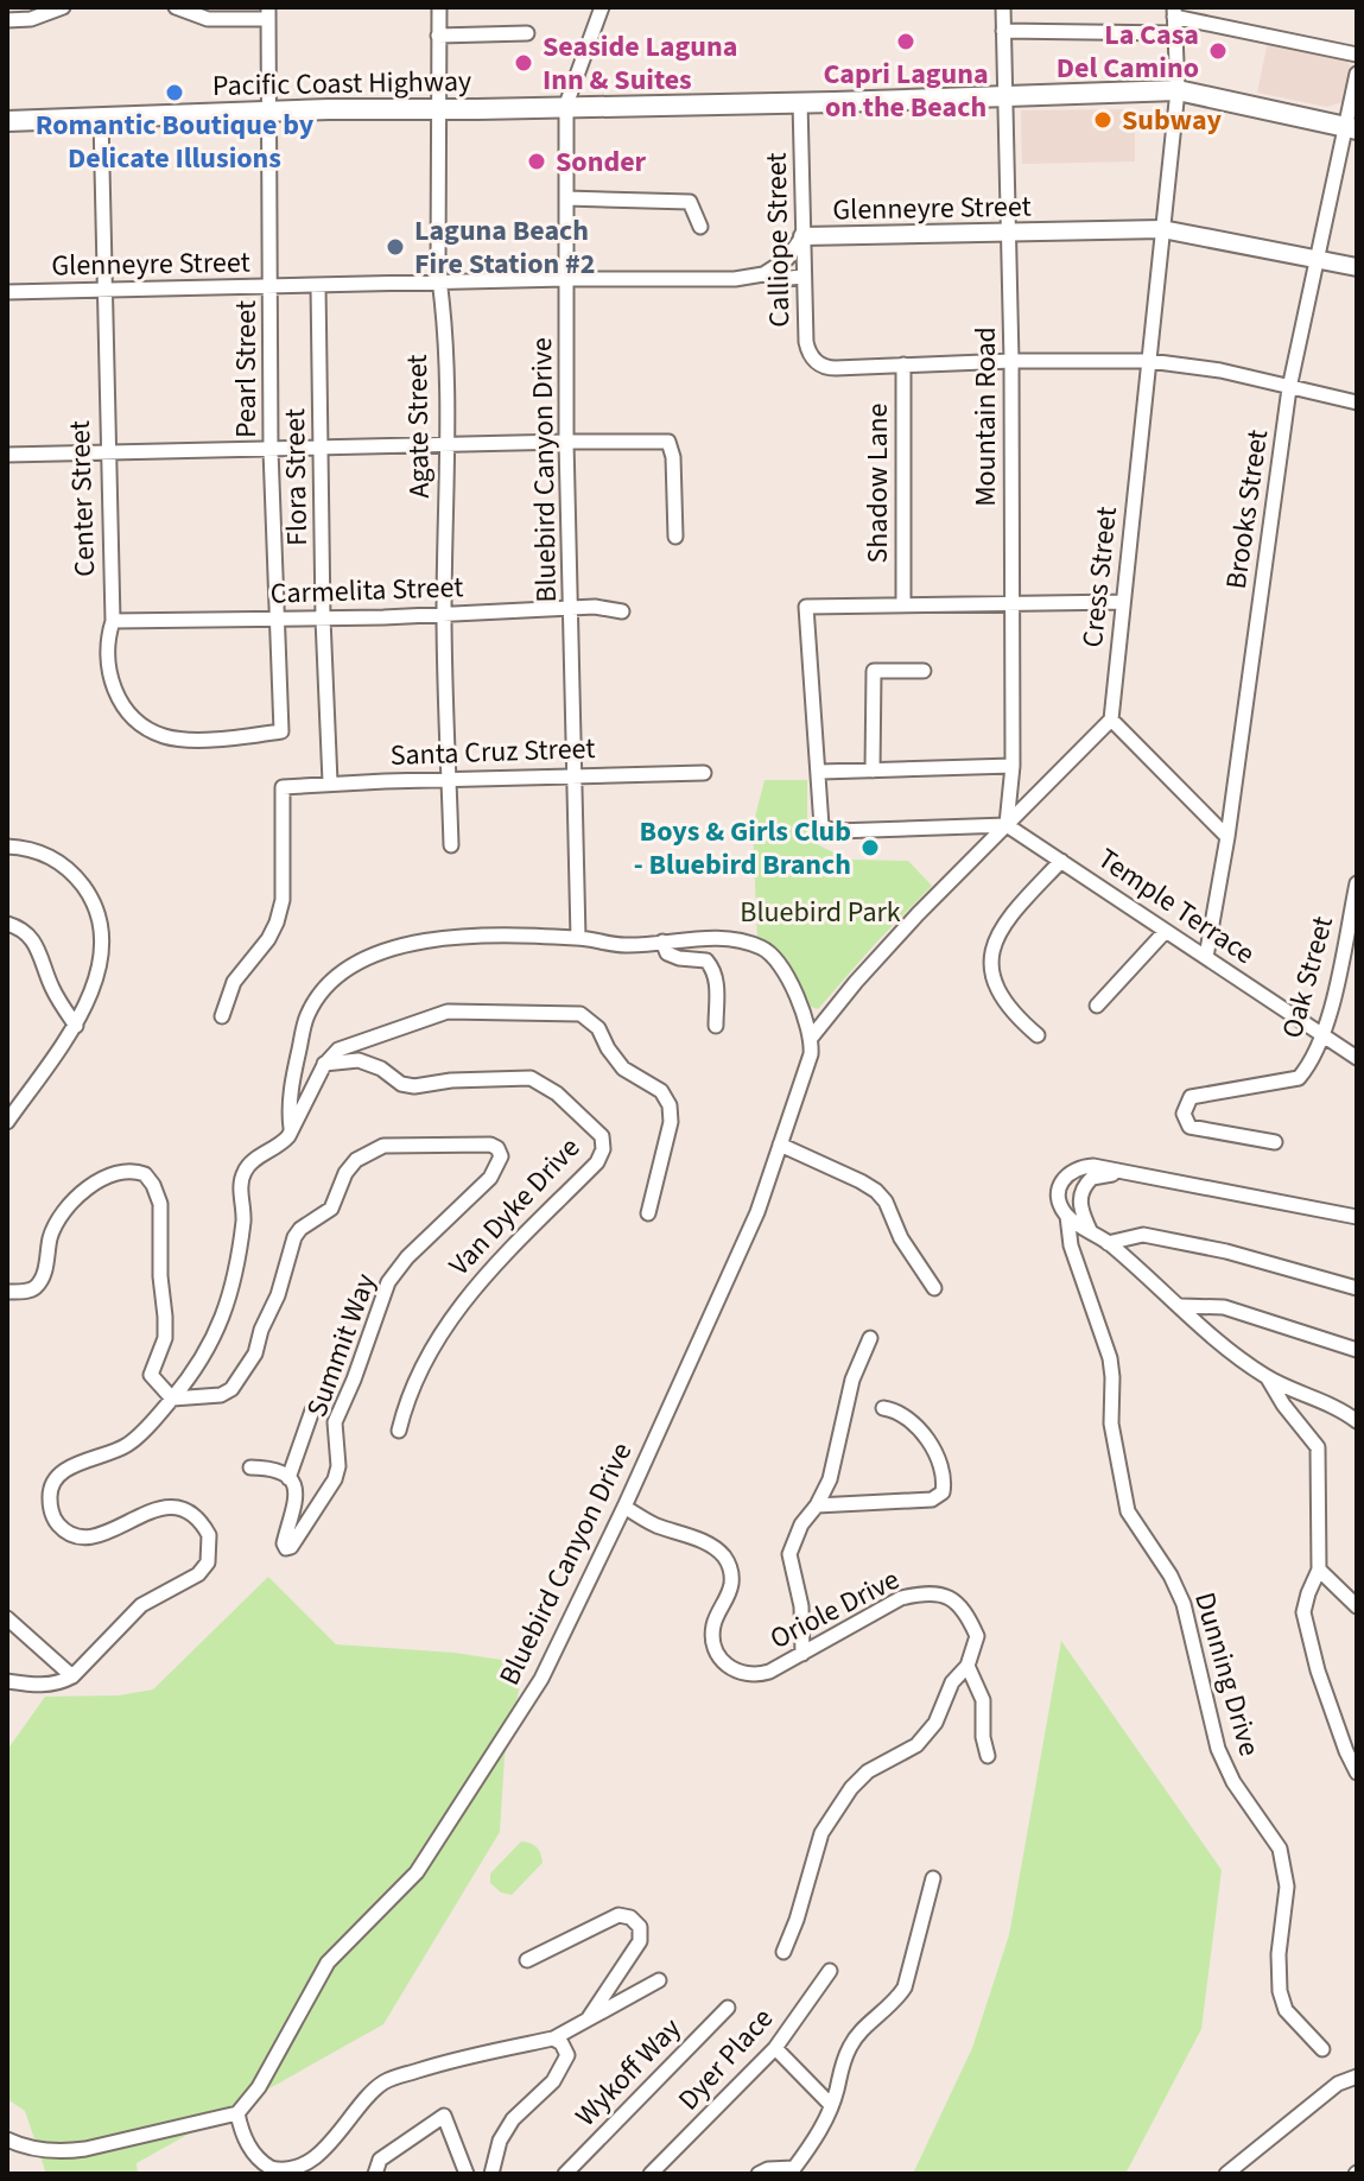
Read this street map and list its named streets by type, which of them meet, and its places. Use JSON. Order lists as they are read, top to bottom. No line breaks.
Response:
{"streets":{"highway":["Pacific Coast Highway"],"main road":["Glenneyre Street"],"street":["Calliope Street","Pearl Street","Mountain Road","Agate Street","Bluebird Canyon Drive","Flora Street","Shadow Lane","Center Street","Brooks Street","Cress Street","Carmelita Street","Santa Cruz Street","Temple Terrace","Oak Street","Van Dyke Drive","Summit Way","Oriole Drive","Dunning Drive","Dyer Place","Wykoff Way"]},"crossings":[["Pacific Coast Highway","Calliope Street"],["Pacific Coast Highway","Pearl Street"],["Pacific Coast Highway","Mountain Road"],["Pacific Coast Highway","Agate Street"],["Pacific Coast Highway","Bluebird Canyon Drive"],["Pacific Coast Highway","Center Street"],["Pacific Coast Highway","Brooks Street"],["Pacific Coast Highway","Cress Street"],["Glenneyre Street","Calliope Street"],["Glenneyre Street","Pearl Street"],["Glenneyre Street","Mountain Road"],["Glenneyre Street","Agate Street"],["Glenneyre Street","Bluebird Canyon Drive"],["Glenneyre Street","Flora Street"],["Glenneyre Street","Center Street"],["Glenneyre Street","Brooks Street"],["Glenneyre Street","Cress Street"],["Calliope Street","Shadow Lane"],["Pearl Street","Center Street"],["Pearl Street","Carmelita Street"],["Mountain Road","Temple Terrace"],["Agate Street","Carmelita Street"],["Agate Street","Santa Cruz Street"],["Bluebird Canyon Drive","Carmelita Street"],["Bluebird Canyon Drive","Santa Cruz Street"],["Bluebird Canyon Drive","Oriole Drive"],["Flora Street","Carmelita Street"],["Flora Street","Santa Cruz Street"],["Center Street","Carmelita Street"],["Brooks Street","Temple Terrace"],["Temple Terrace","Oak Street"]],"parks":["Bluebird Park"],"places":["Capri Laguna on the Beach","La Casa Del Camino","Seaside Laguna Inn & Suites","Romantic Boutique by Delicate Illusions","Subway","Sonder","Laguna Beach Fire Station #2","Boys & Girls Club - Bluebird Branch"]}
